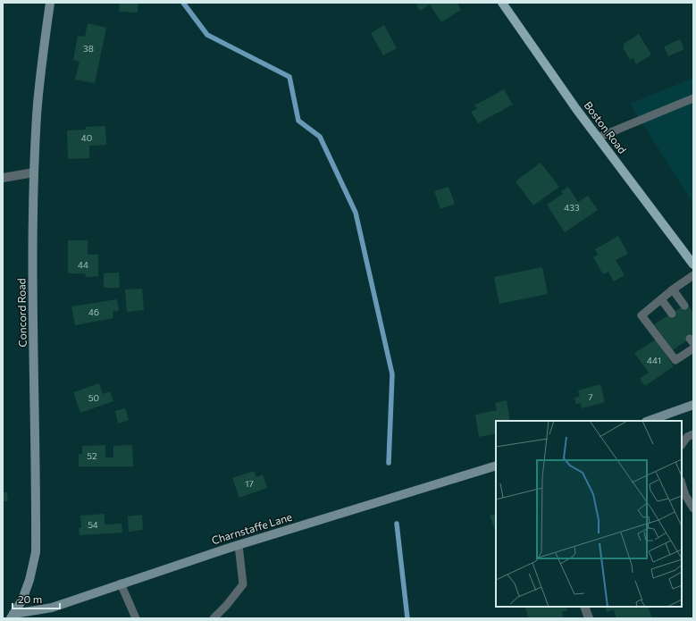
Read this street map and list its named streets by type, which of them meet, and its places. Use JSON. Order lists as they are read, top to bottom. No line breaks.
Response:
{"streets":{"main road":["Boston Road","Concord Road","Charnstaffe Lane"]},"crossings":[["Concord Road","Charnstaffe Lane"]],"house_numbers":["38","40","433","44","46","441","7","50","52","17","54"],"scale_bar":"20 m"}
